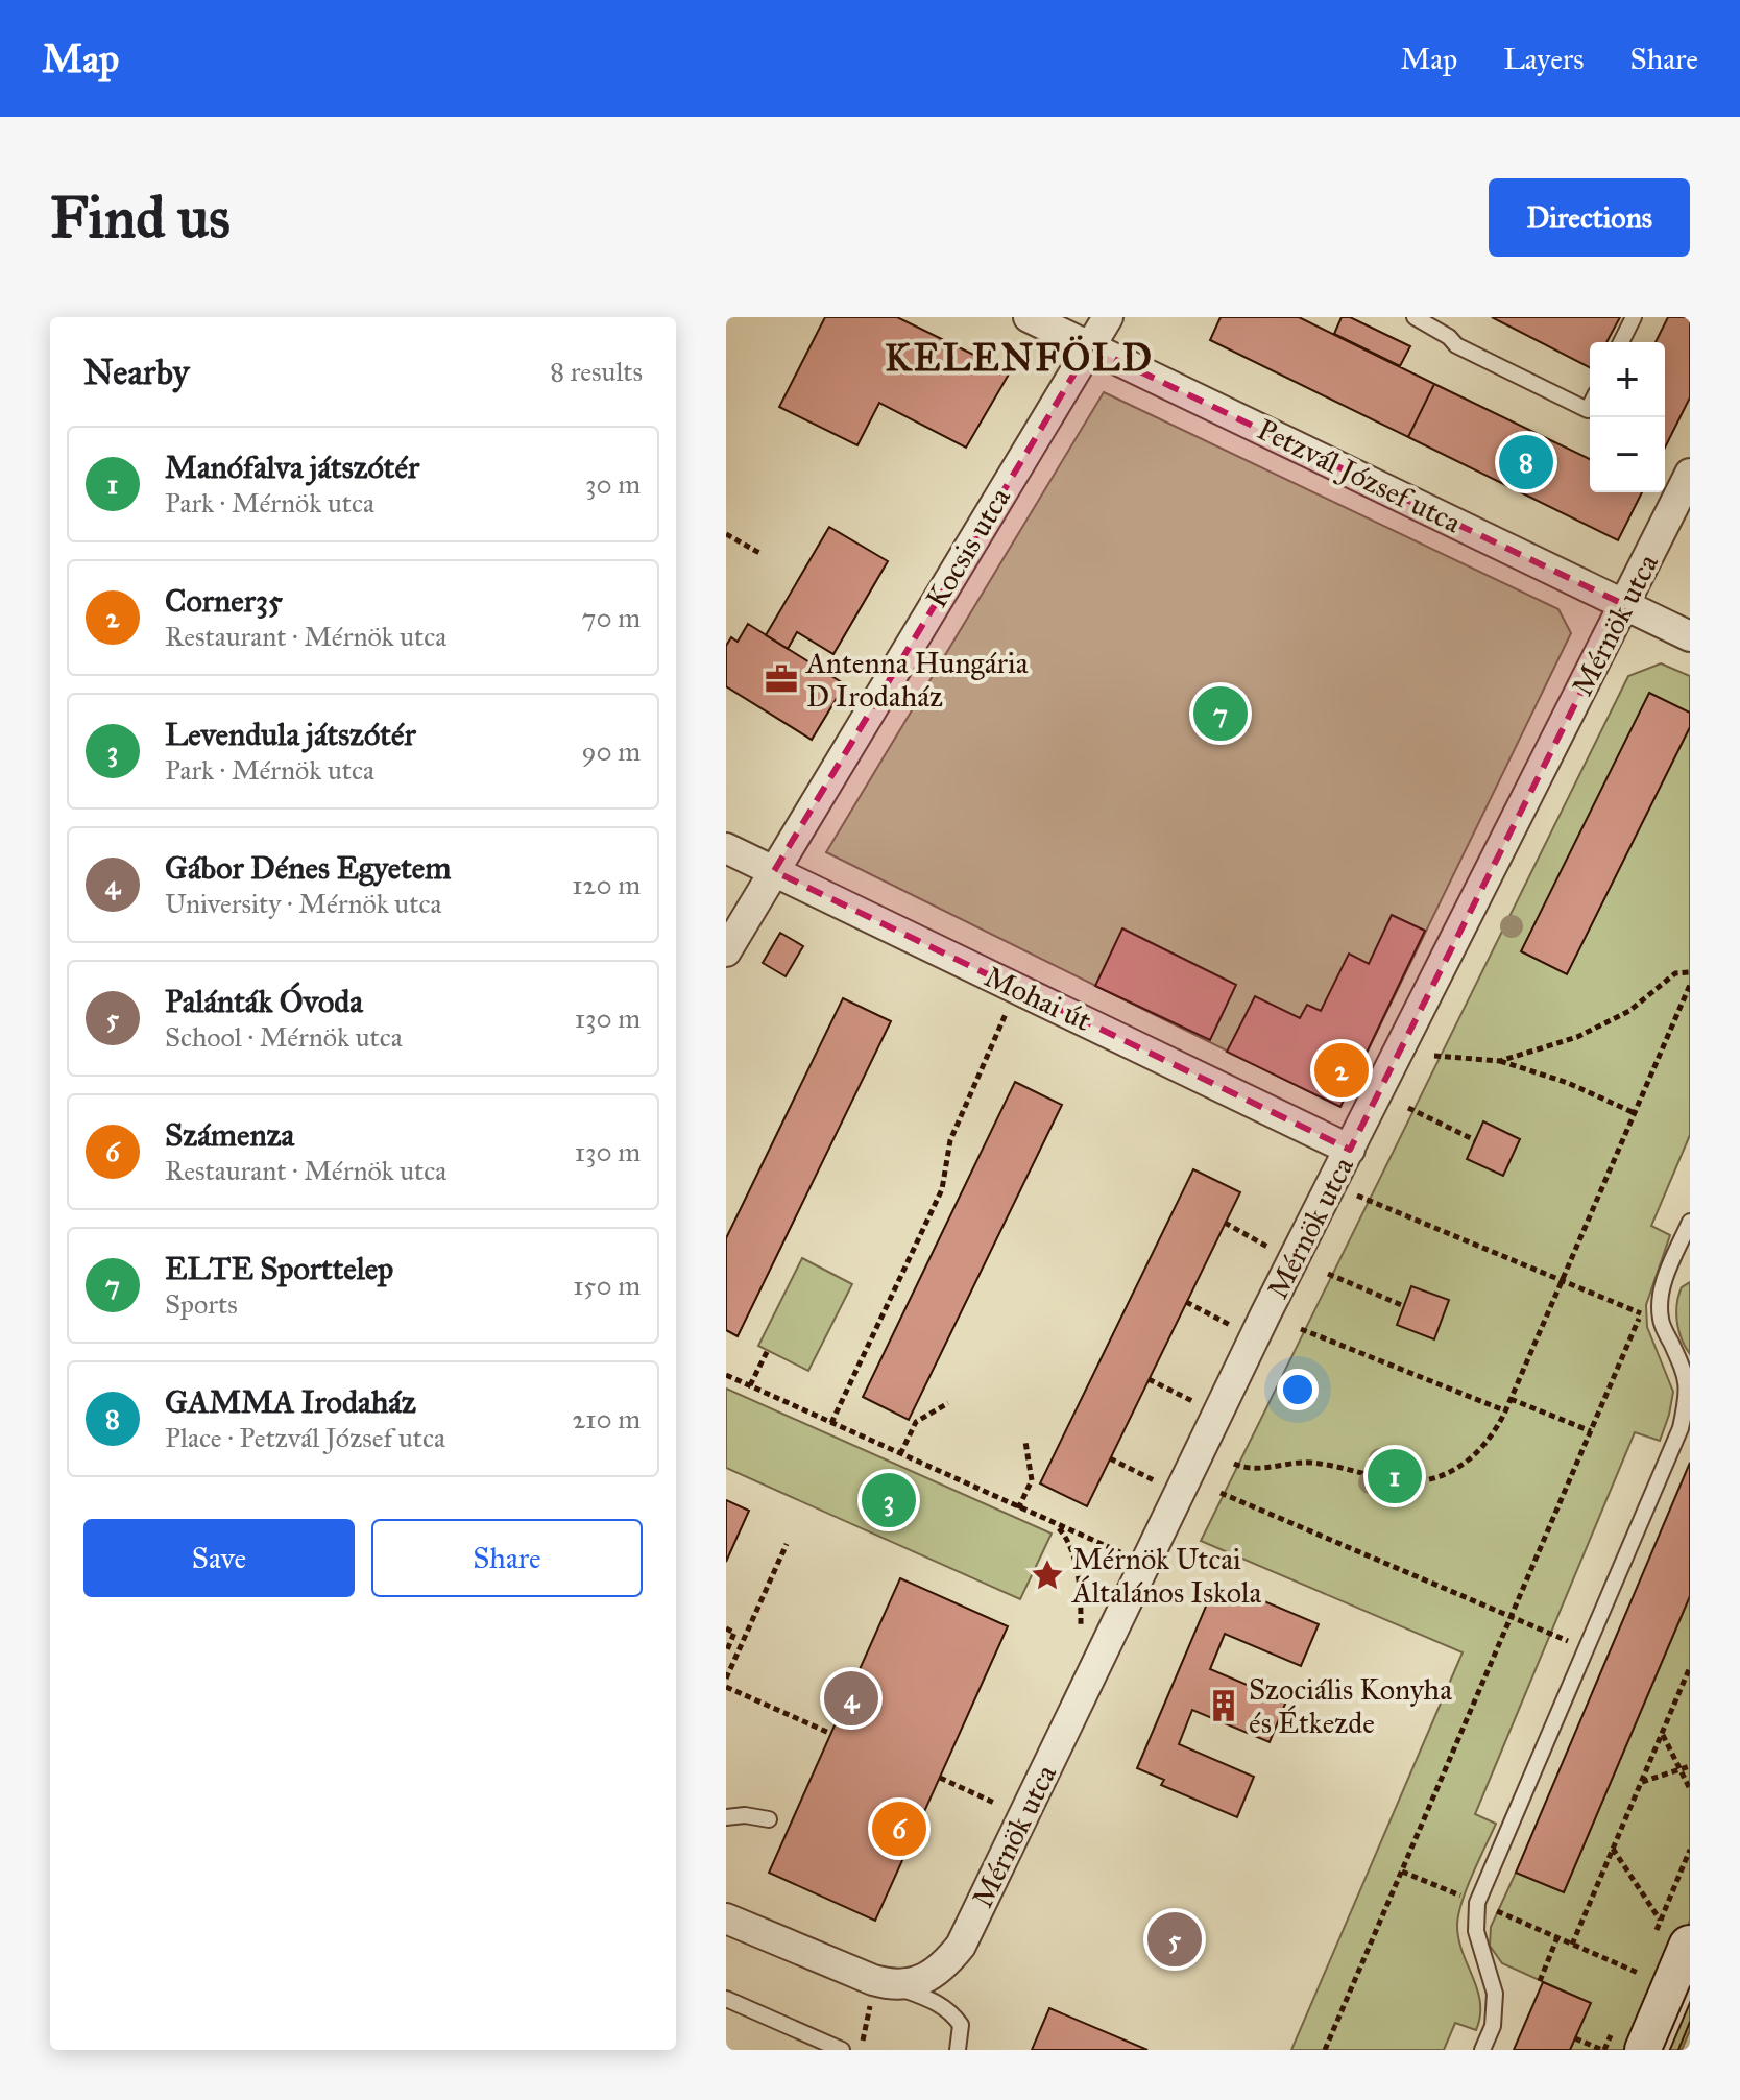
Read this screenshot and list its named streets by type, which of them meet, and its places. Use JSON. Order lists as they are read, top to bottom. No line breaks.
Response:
{"streets":{"street":["Petzvál József utca","Kocsis utca","Mérnök utca","Mohai út"]},"crossings":[["Petzvál József utca","Kocsis utca"],["Petzvál József utca","Mérnök utca"],["Kocsis utca","Mohai út"],["Mérnök utca","Mohai út"]],"districts":["KELENFÖLD"],"places":{"office":["Antenna Hungária D Irodaház"],"place":["Mérnök Utcai Általános Iskola"],"building":["Szociális Konyha és Étkezde"]},"page":{"header":"Map","nav":["Map","Layers","Share"],"buttons":["Directions",["Save","Share"]],"title":"Find us","heading":["Nearby","8 results"],"map_buttons":["+","−"],"list":[{"mark":"1","name":"Manófalva játszótér","note":"Park · Mérnök utca","value":"30 m"},{"mark":"2","name":"Corner35","note":"Restaurant · Mérnök utca","value":"70 m"},{"mark":"3","name":"Levendula játszótér","note":"Park · Mérnök utca","value":"90 m"},{"mark":"4","name":"Gábor Dénes Egyetem","note":"University · Mérnök utca","value":"120 m"},{"mark":"5","name":"Palánták Óvoda","note":"School · Mérnök utca","value":"130 m"},{"mark":"6","name":"Számenza","note":"Restaurant · Mérnök utca","value":"130 m"},{"mark":"7","name":"ELTE Sporttelep","note":"Sports","value":"150 m"},{"mark":"8","name":"GAMMA Irodaház","note":"Place · Petzvál József utca","value":"210 m"}],"pins":["8","7","2","1","3","4","6","5"]}}
